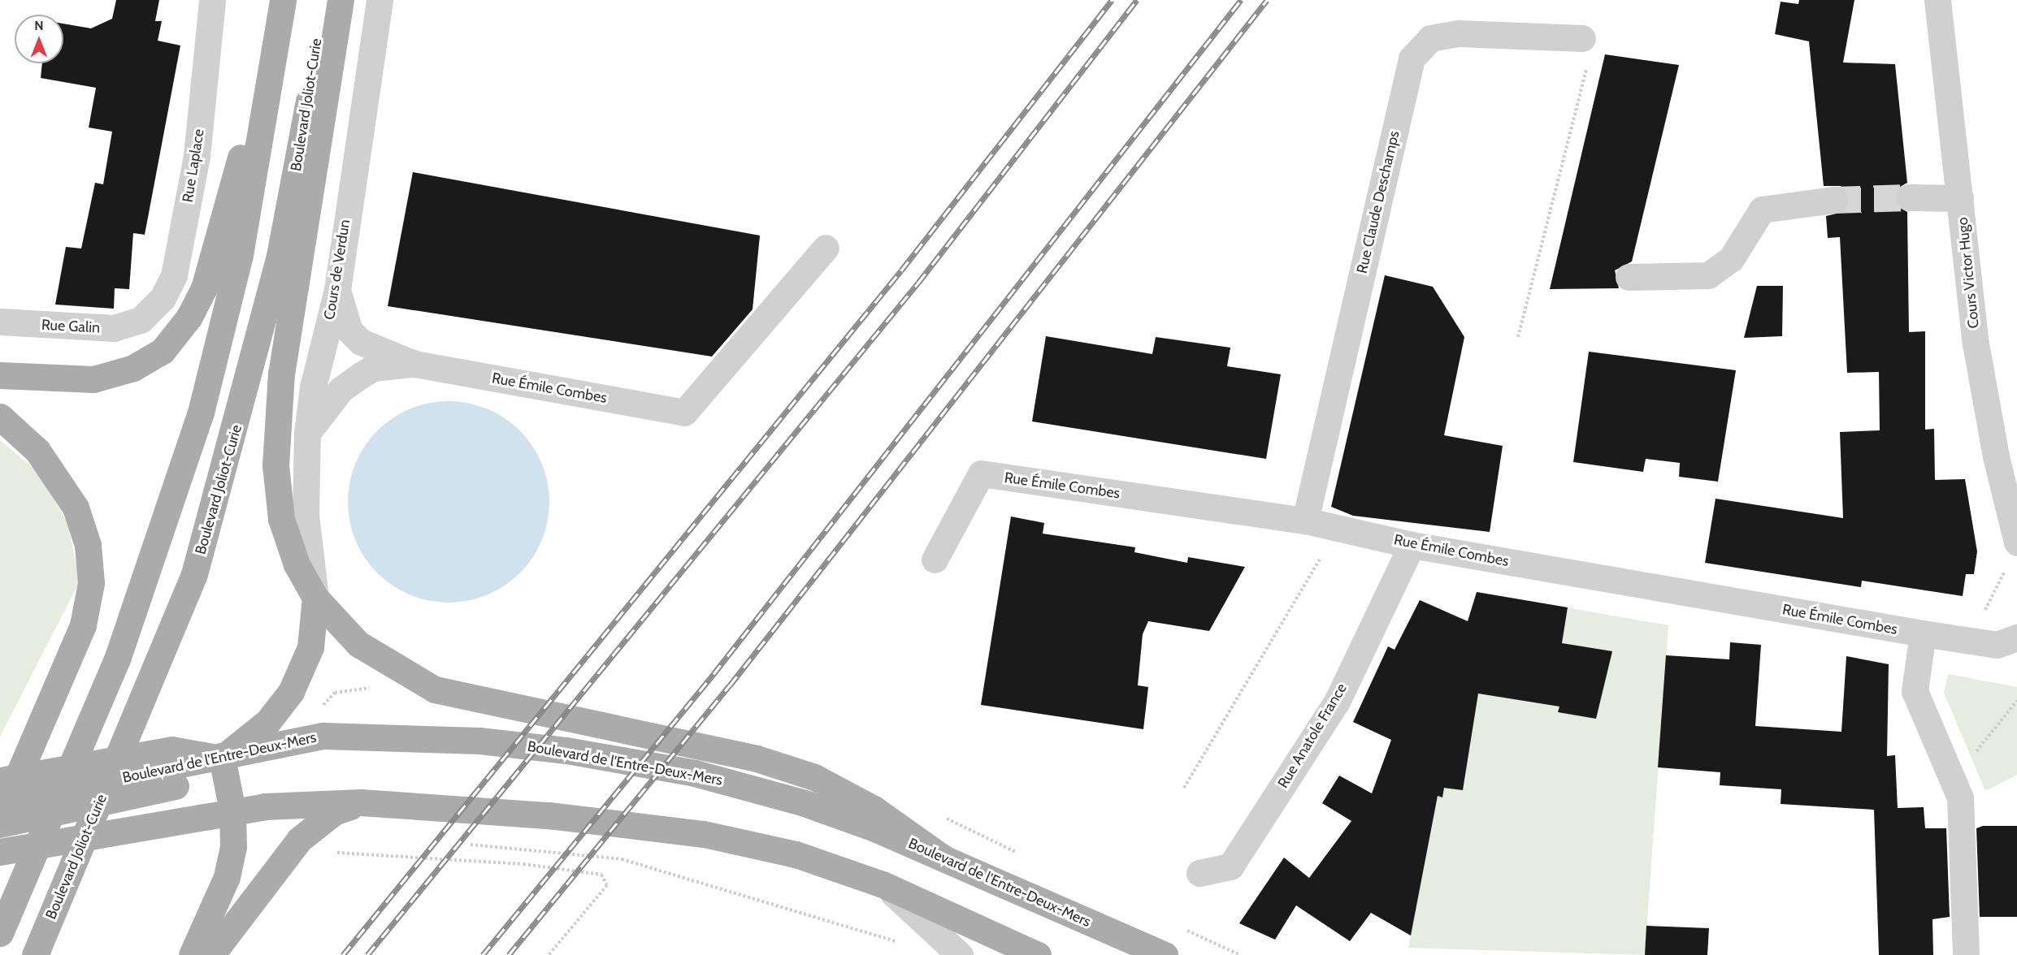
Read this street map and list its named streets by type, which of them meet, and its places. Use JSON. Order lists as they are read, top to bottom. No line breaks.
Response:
{"streets":{"main road":["Boulevard Joliot-Curie","Boulevard de l'Entre-Deux-Mers"],"street":["Rue Laplace","Rue Claude Deschamps","Cours de Verdun","Cours Victor Hugo","Rue Galin","Rue Émile Combes","Rue Anatole France"]},"crossings":[["Rue Laplace","Rue Galin"],["Rue Claude Deschamps","Rue Émile Combes"],["Cours de Verdun","Rue Émile Combes"],["Rue Émile Combes","Rue Anatole France"]],"north":"top"}
